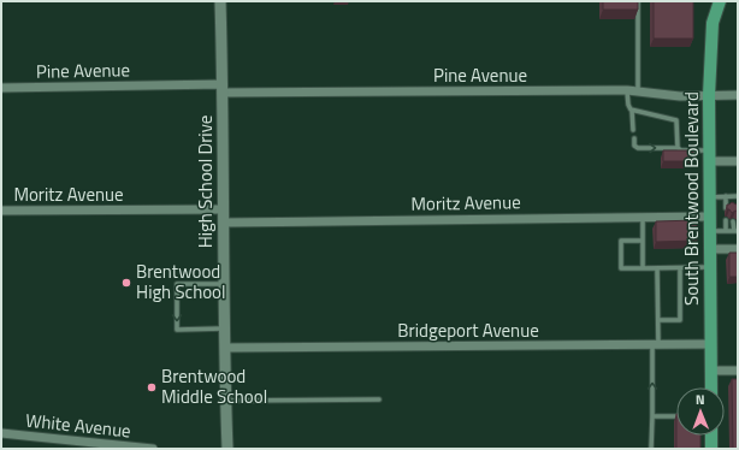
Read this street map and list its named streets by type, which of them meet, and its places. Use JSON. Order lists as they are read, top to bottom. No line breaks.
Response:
{"streets":{"main road":["South Brentwood Boulevard"],"street":["Pine Avenue","High School Drive","Moritz Avenue","Bridgeport Avenue","White Avenue"]},"crossings":[["Pine Avenue","High School Drive"],["Pine Avenue","South Brentwood Boulevard"],["High School Drive","Moritz Avenue"],["High School Drive","Bridgeport Avenue"],["Moritz Avenue","South Brentwood Boulevard"],["South Brentwood Boulevard","Bridgeport Avenue"]],"places":["Brentwood High School","Brentwood Middle School"],"north":"top"}
